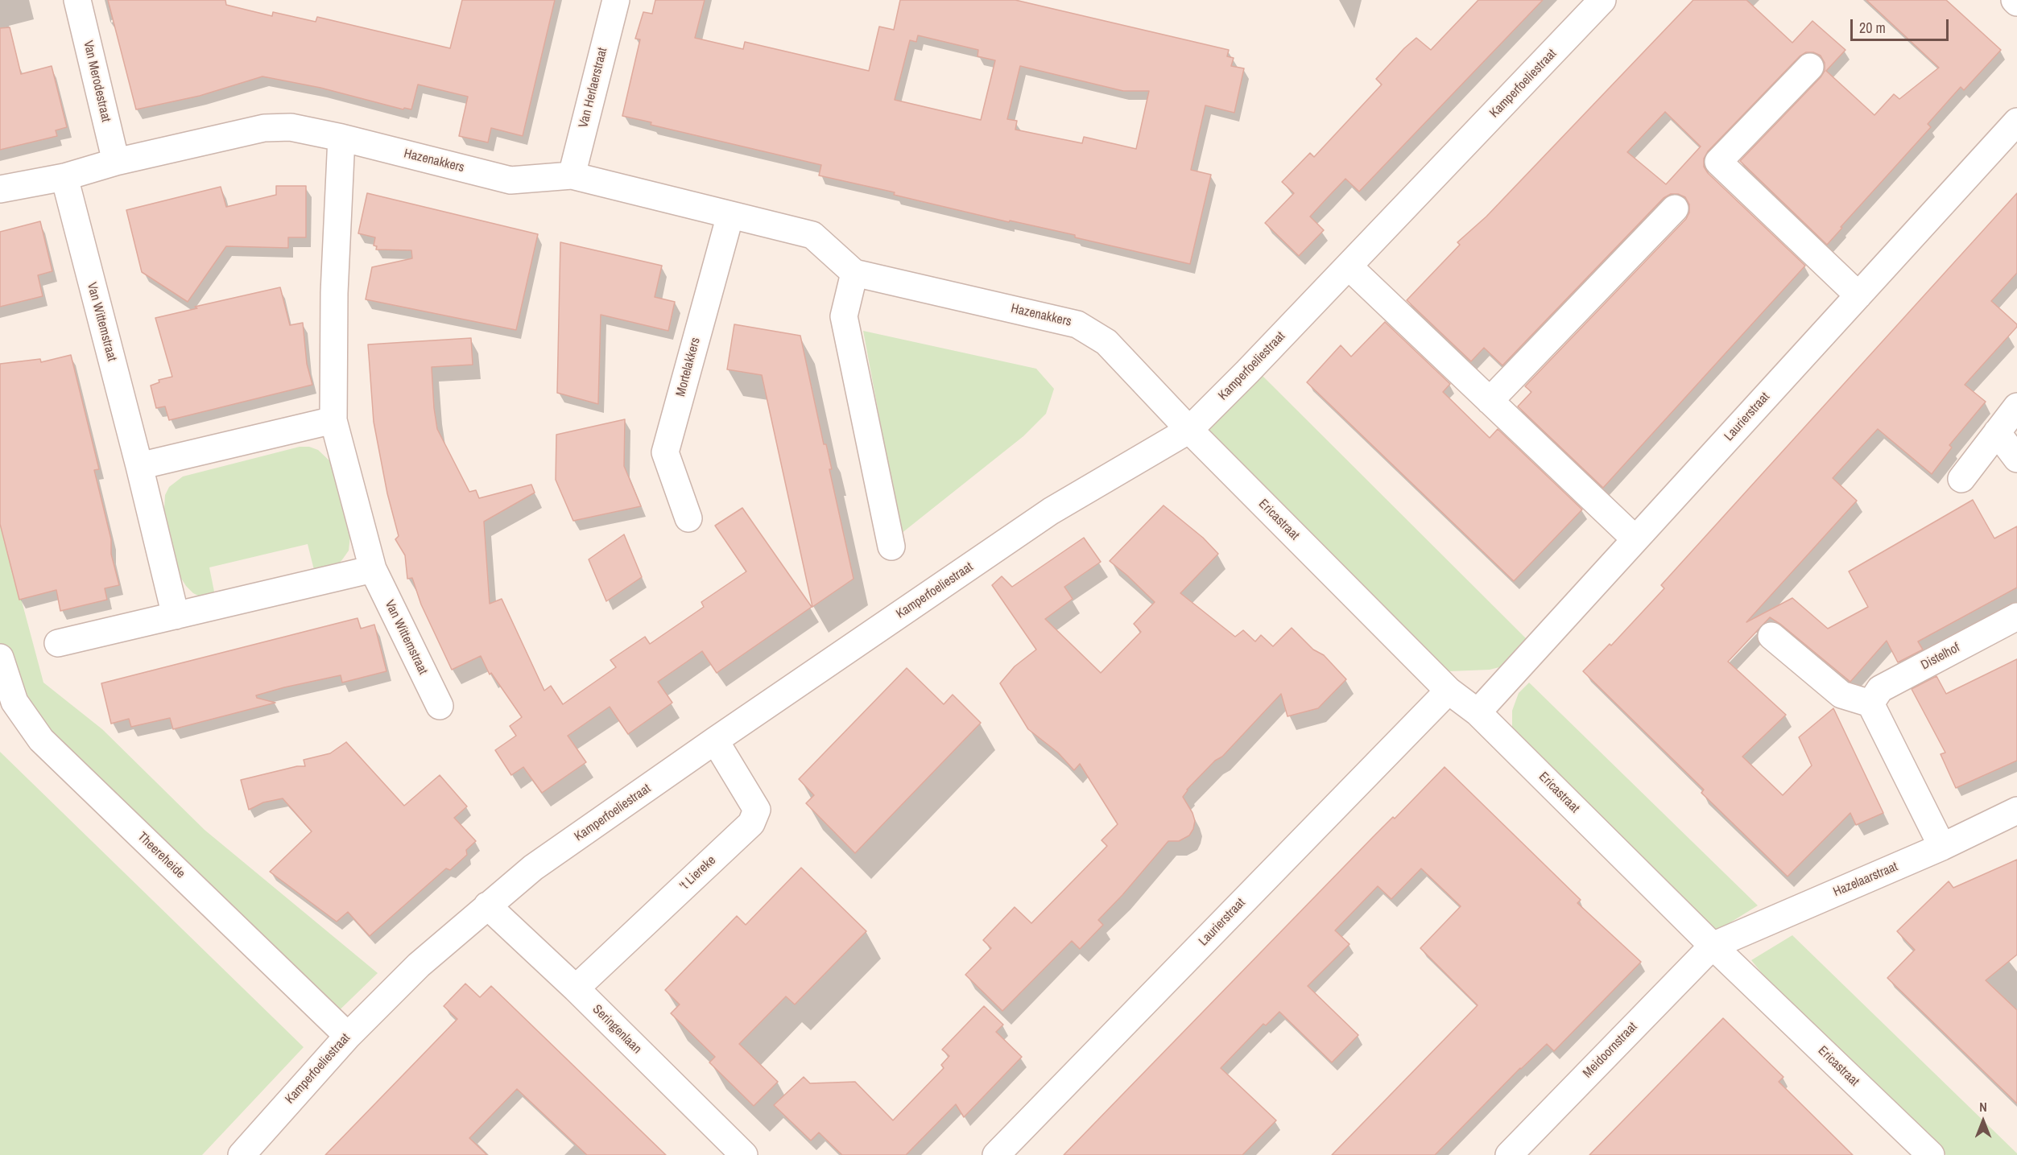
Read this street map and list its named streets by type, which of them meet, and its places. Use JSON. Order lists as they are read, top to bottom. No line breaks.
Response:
{"streets":{"street":["Van Merodestraat","Kamperfoeliestraat","Van Herlaerstraat","Hazenakkers","Van Wittemstraat","Mortelakkers","Laurierstraat","Ericastraat","Distelhof","Theereheide","'t Liereke","Hazelaarstraat","Seringenlaan","Meidoornstraat"]},"crossings":[["Van Merodestraat","Hazenakkers"],["Kamperfoeliestraat","Hazenakkers"],["Kamperfoeliestraat","Ericastraat"],["Kamperfoeliestraat","Theereheide"],["Kamperfoeliestraat","'t Liereke"],["Kamperfoeliestraat","Seringenlaan"],["Van Herlaerstraat","Hazenakkers"],["Hazenakkers","Van Wittemstraat"],["Hazenakkers","Mortelakkers"],["Hazenakkers","Ericastraat"],["Laurierstraat","Ericastraat"],["Ericastraat","Hazelaarstraat"],["Ericastraat","Meidoornstraat"],["'t Liereke","Seringenlaan"],["Hazelaarstraat","Meidoornstraat"]],"scale_bar":"20 m","north":"top"}
